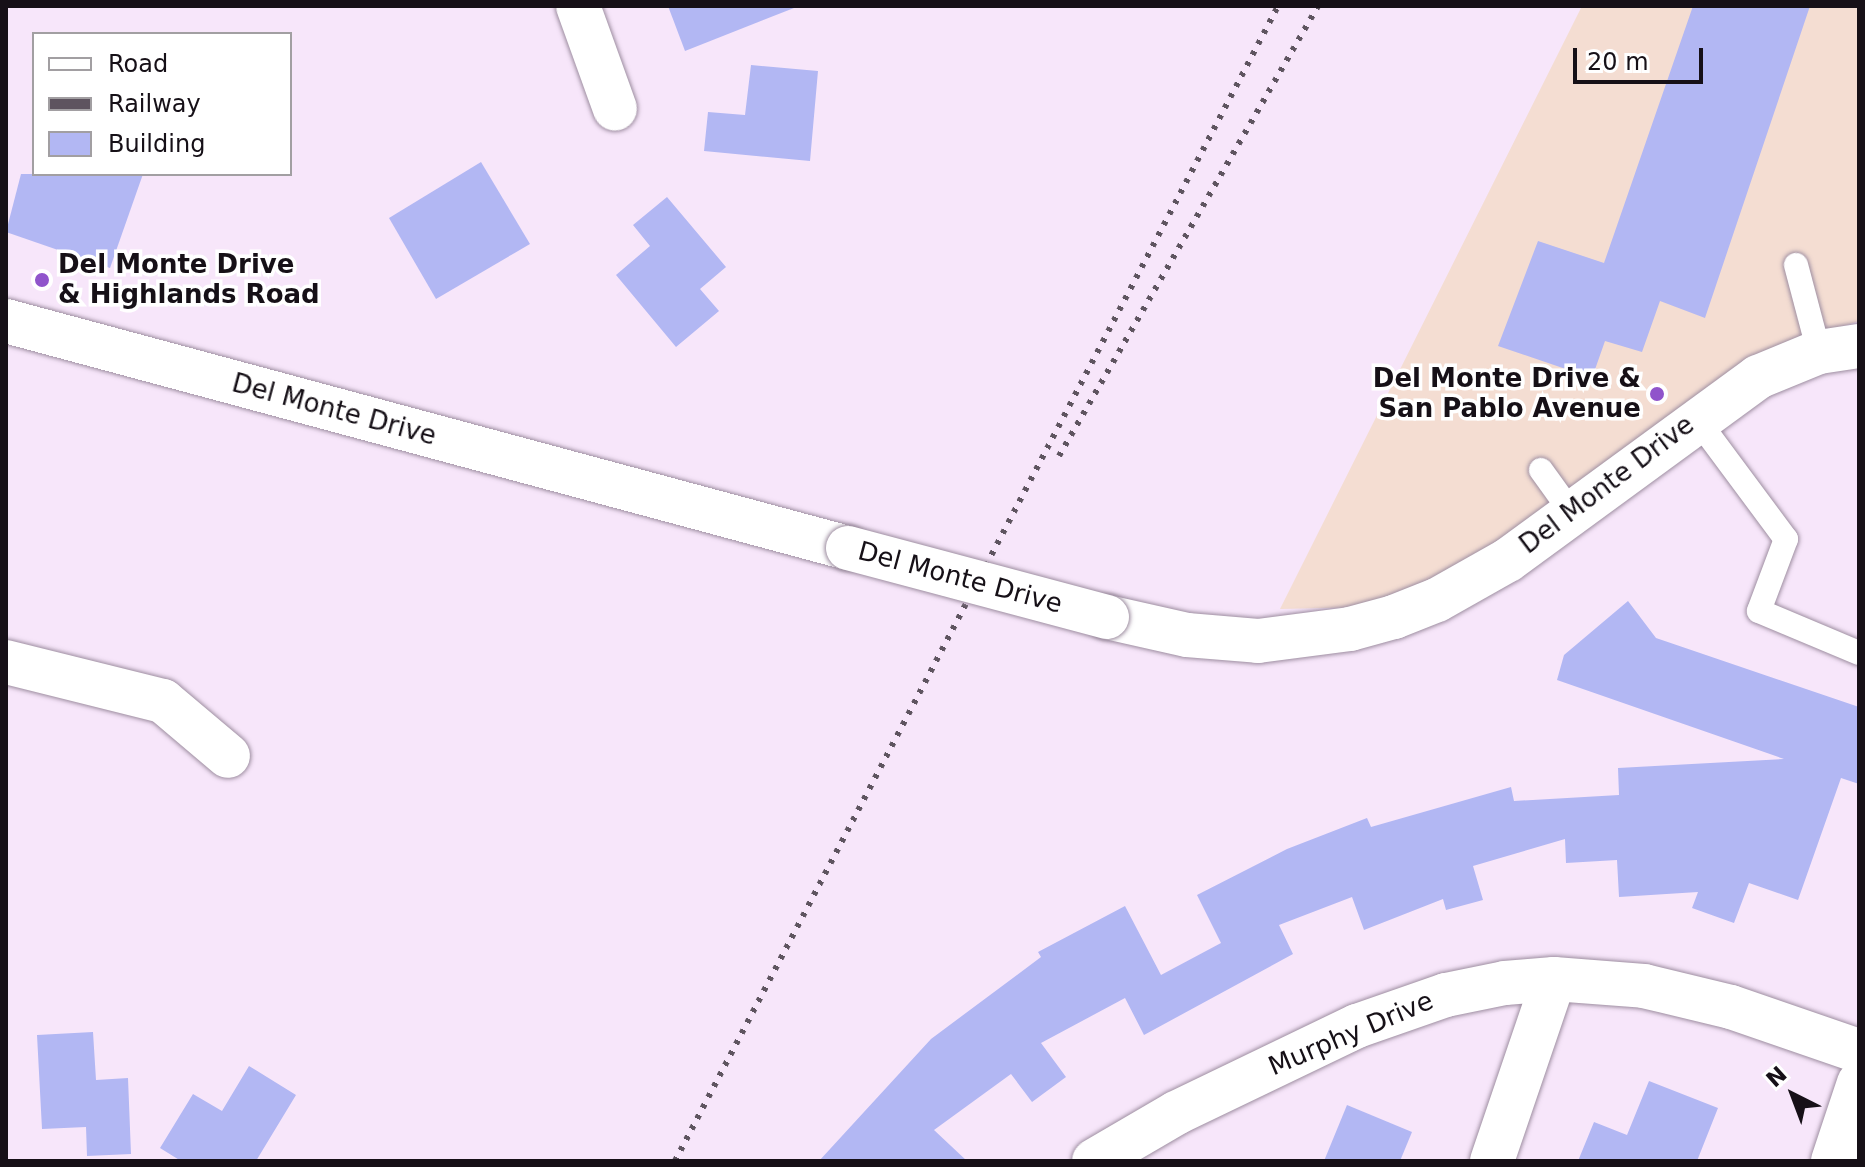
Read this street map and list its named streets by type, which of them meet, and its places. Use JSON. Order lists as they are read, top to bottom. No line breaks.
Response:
{"streets":{"street":["Del Monte Drive","Murphy Drive"]},"places":["Del Monte Drive & Highlands Road","Del Monte Drive & San Pablo Avenue"],"legend":["Road","Railway","Building"],"scale_bar":"20 m","north":"top left"}
